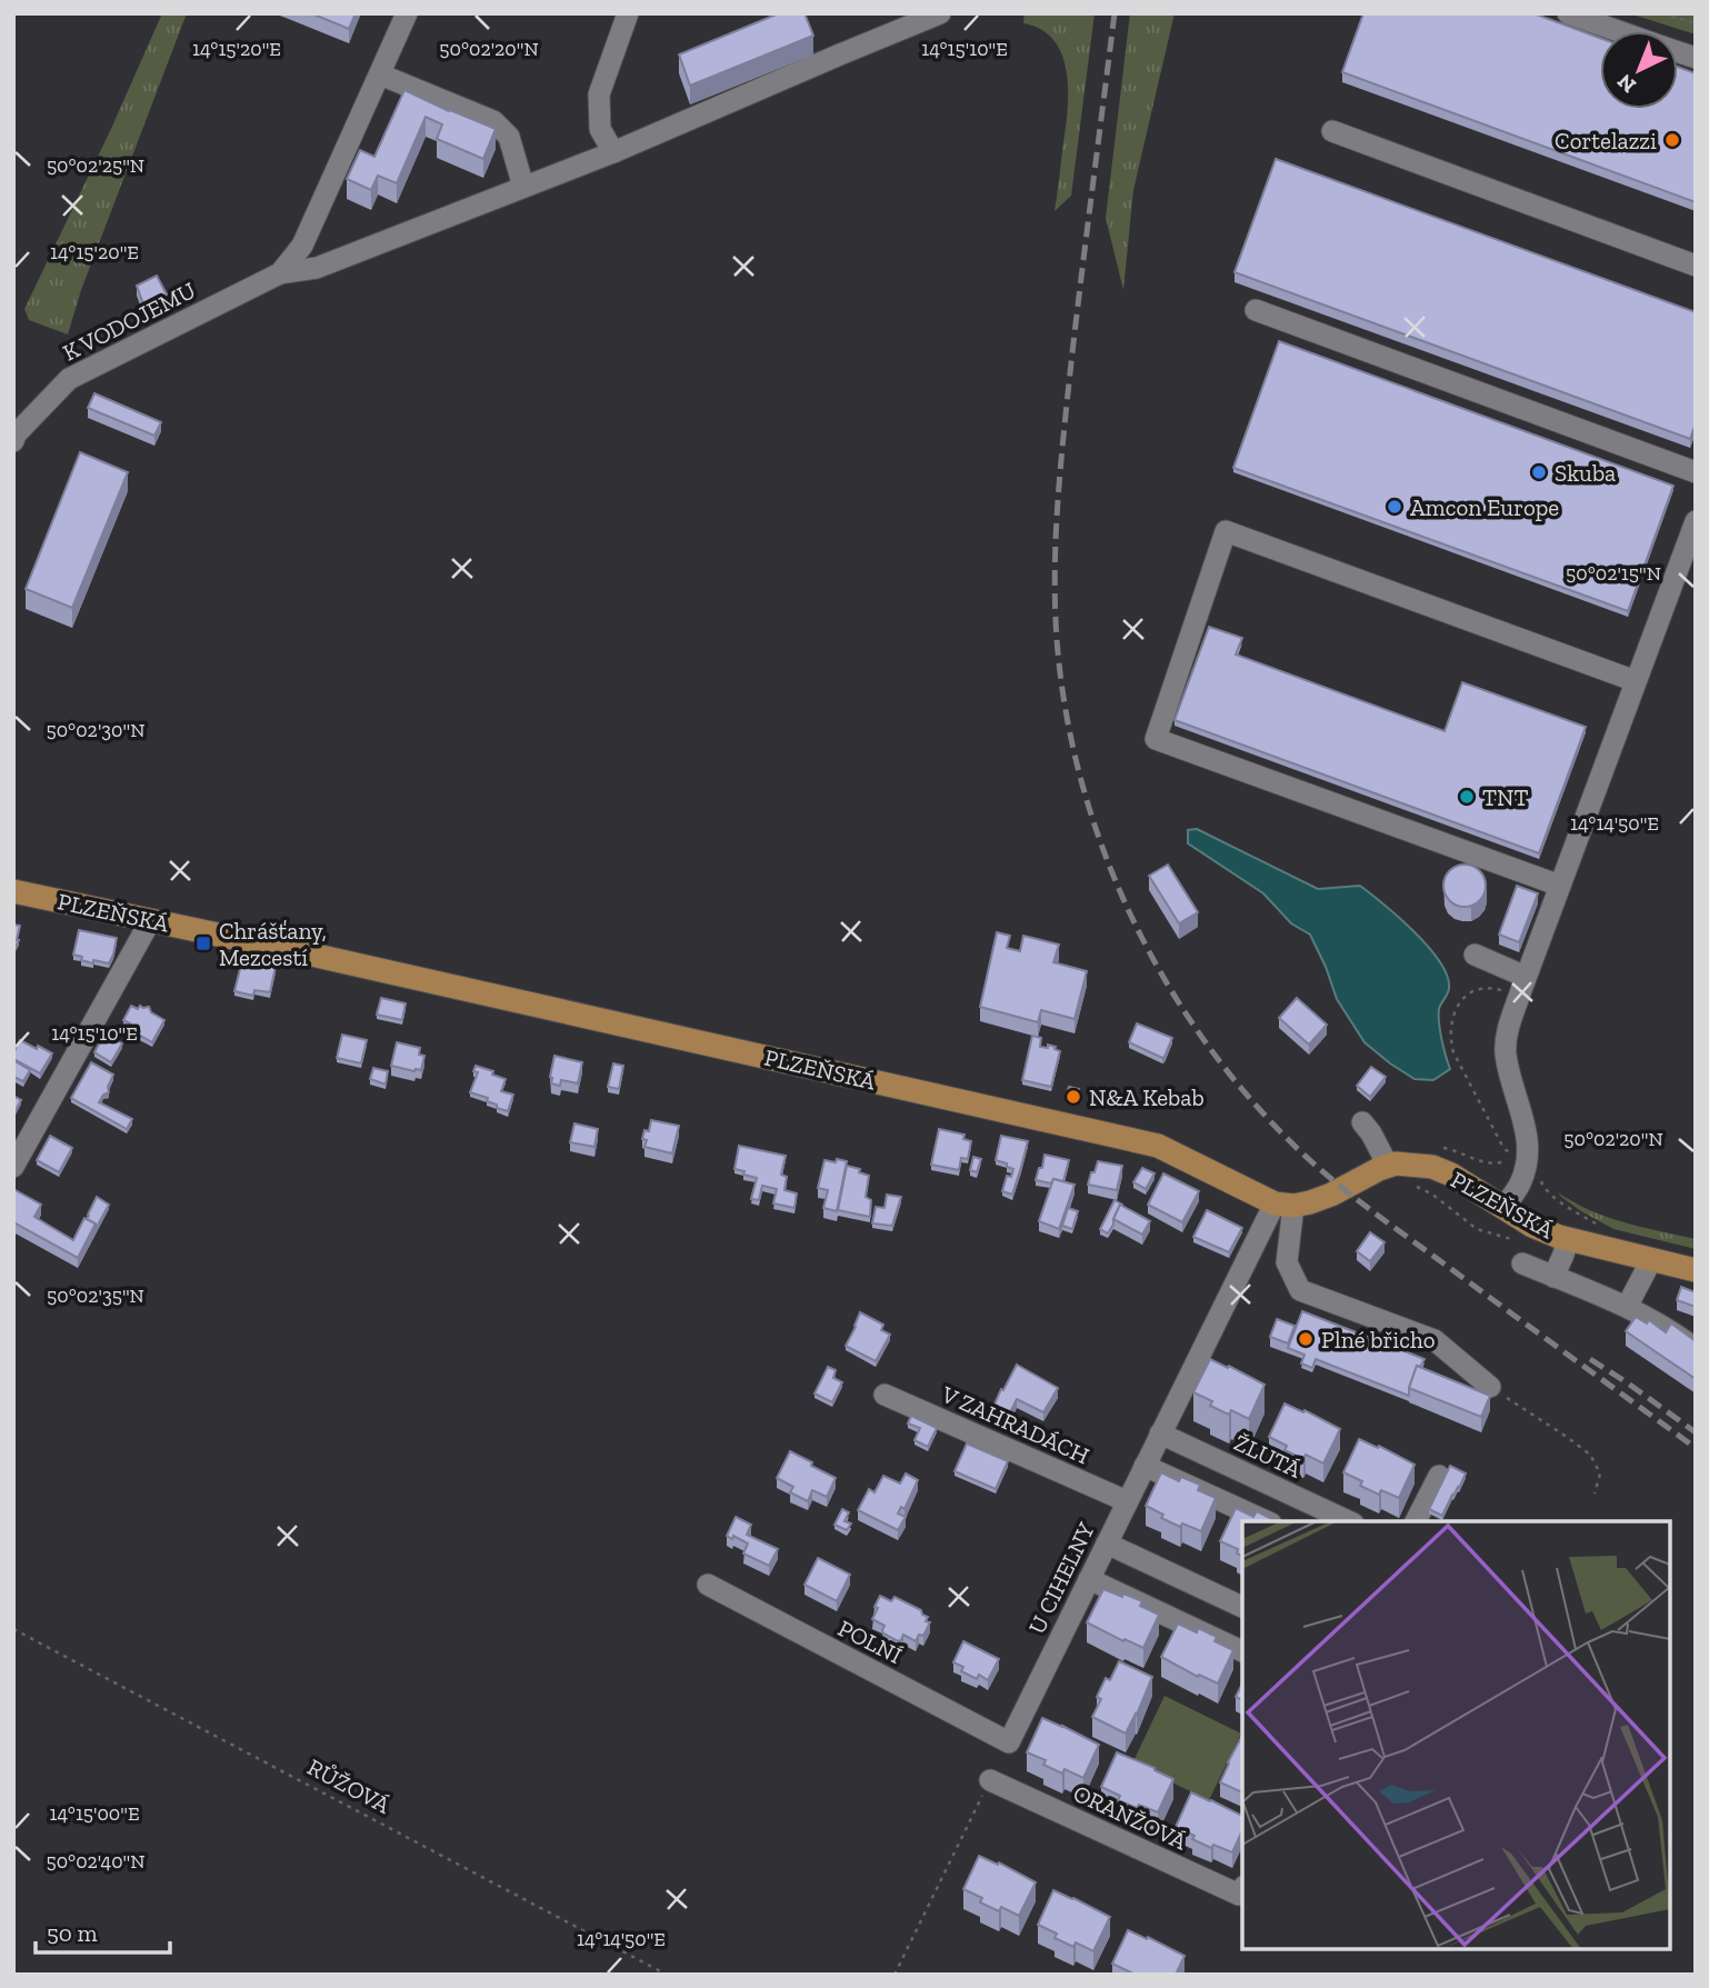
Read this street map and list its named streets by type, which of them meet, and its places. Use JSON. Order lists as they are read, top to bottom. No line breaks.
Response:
{"streets":{"main road":["PLZEŇSKÁ"],"street":["K VODOJEMU","V ZAHRADÁCH","ŽLUTÁ","U CIHELNY","POLNÍ","ORANŽOVÁ"],"path":["RŮŽOVÁ"]},"crossings":[["PLZEŇSKÁ","U CIHELNY"],["V ZAHRADÁCH","U CIHELNY"],["ŽLUTÁ","U CIHELNY"],["U CIHELNY","POLNÍ"]],"places":{"other":["Cortelazzi","Skuba","Amcon Europe","TNT","N&A Kebab","Plné břicho"],"transit":["Chrášťany, Mezcestí"]},"scale_bar":"50 m","north":"bottom left","coordinates":["50°02'20\"N","14°15'20\"E","14°15'10\"E","50°02'25\"N","50°02'15\"N","50°02'30\"N","14°14'50\"E","50°02'35\"N","14°15'00\"E","50°02'40\"N"]}
